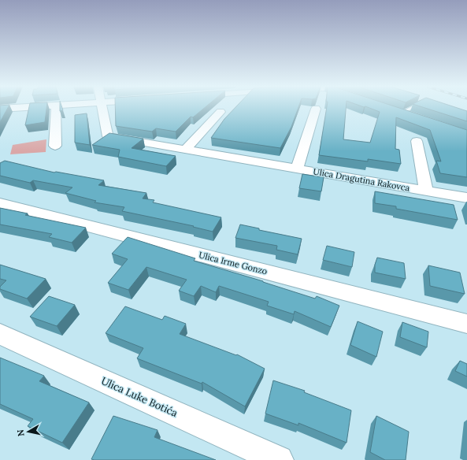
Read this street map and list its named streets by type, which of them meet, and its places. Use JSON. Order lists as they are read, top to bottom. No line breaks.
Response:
{"streets":{"street":["Ulica Dragutina Rakovca","Ulica Irme Gonzo","Ulica Luke Botića"]},"north":"left"}
